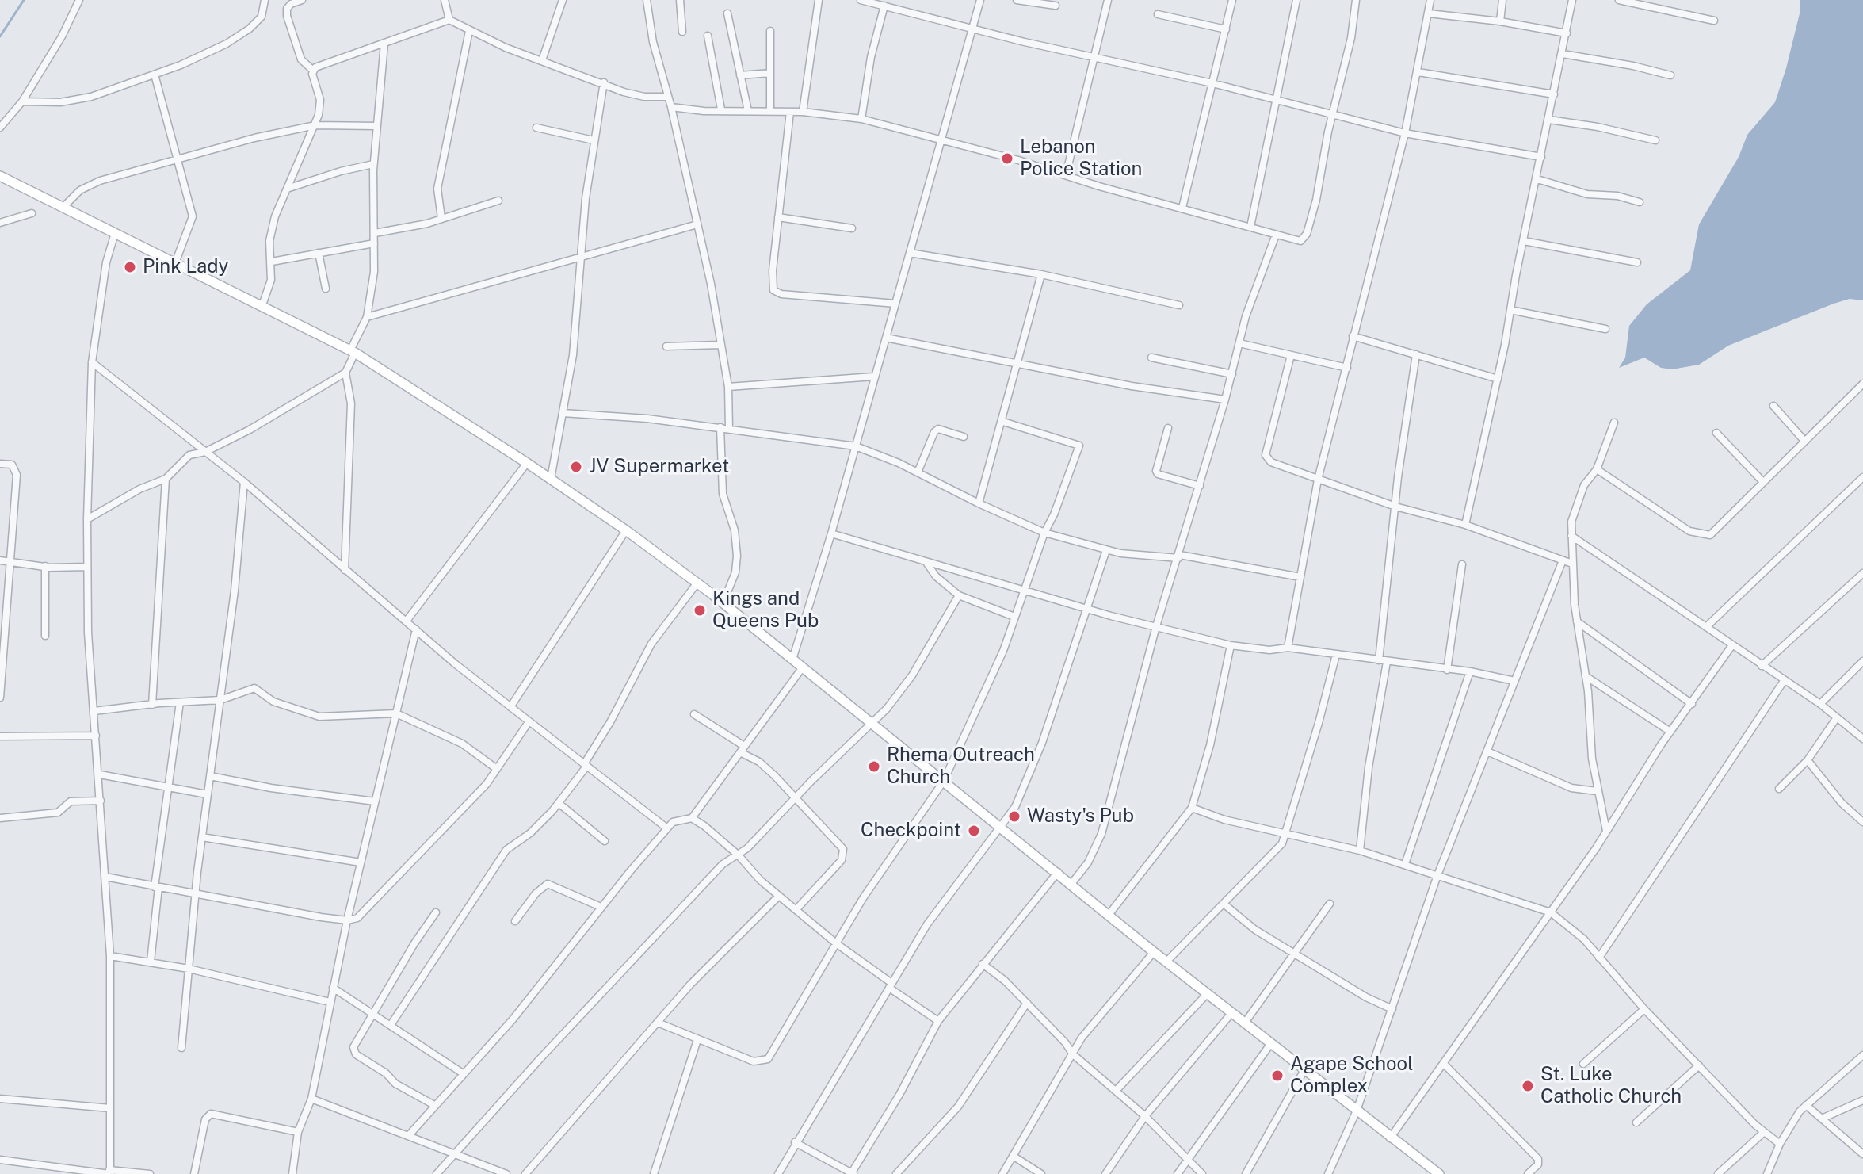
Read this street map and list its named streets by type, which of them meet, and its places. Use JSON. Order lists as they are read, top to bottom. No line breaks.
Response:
{"places":["Lebanon Police Station","Pink Lady","JV Supermarket","Kings and Queens Pub","Rhema Outreach Church","Wasty's Pub","Checkpoint","Agape School Complex","St. Luke Catholic Church"]}
